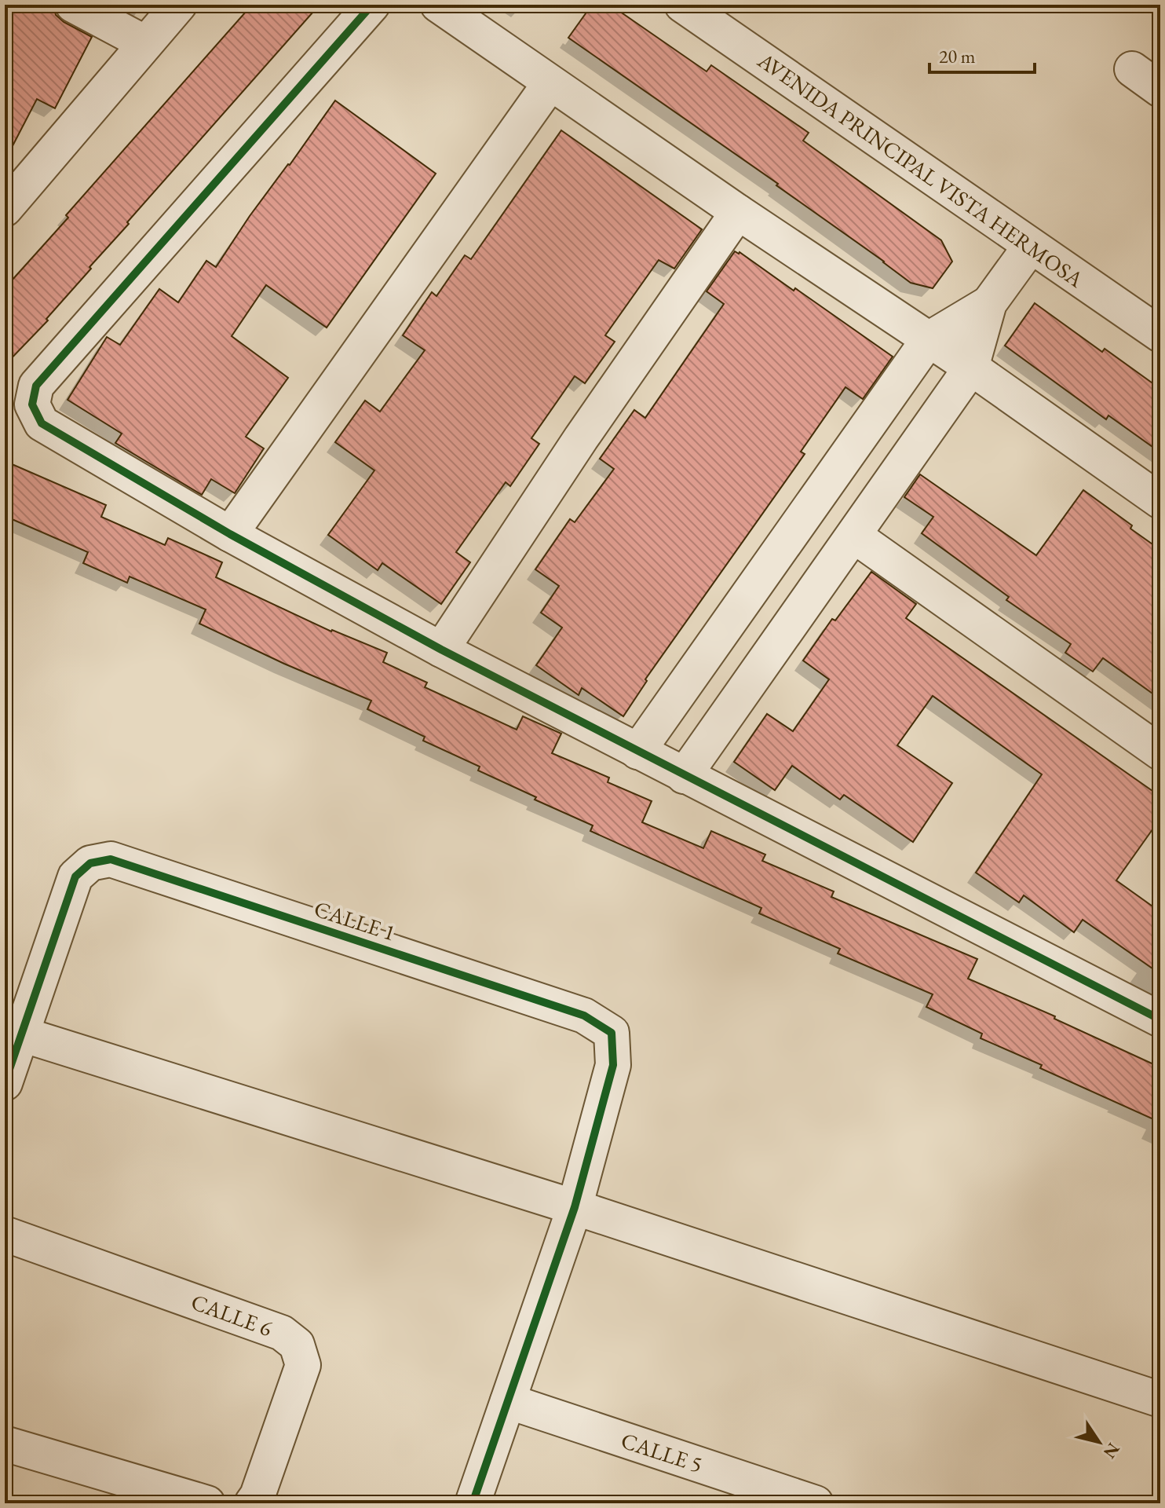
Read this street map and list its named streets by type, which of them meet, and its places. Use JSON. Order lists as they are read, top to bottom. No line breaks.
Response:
{"streets":{"street":["AVENIDA PRINCIPAL VISTA HERMOSA","CALLE 1","CALLE 6","CALLE 5"]},"scale_bar":"20 m","north":"bottom right"}
